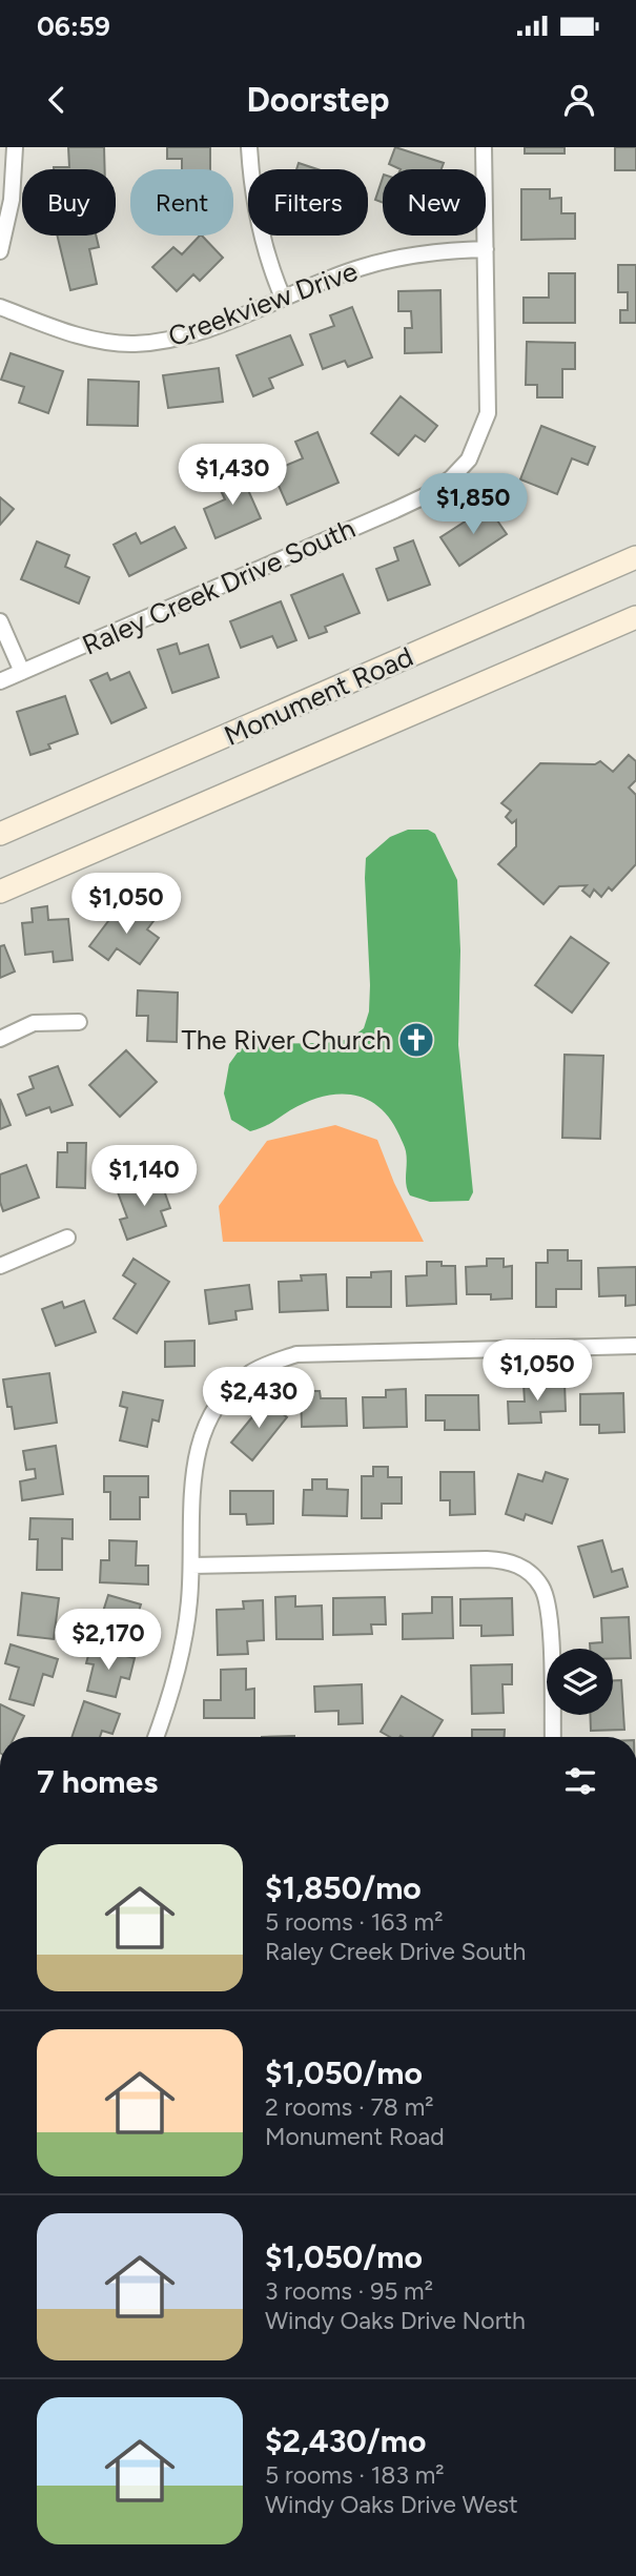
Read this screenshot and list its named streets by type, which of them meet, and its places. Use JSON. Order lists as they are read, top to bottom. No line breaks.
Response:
{"streets":{"main road":["Monument Road"],"street":["Creekview Drive","Raley Creek Drive South"]},"crossings":[["Creekview Drive","Raley Creek Drive South"]],"places":{"church":["The River Church"]},"page":{"status":"06:59","header":"Doorstep","chip":["Buy","Rent","Filters","New"],"price":["$1,430","$1,850","$1,050","$1,140","$1,050","$2,430","$2,170"],"heading":"7 homes","list":[{"name":"$1,850/mo","note":"5 rooms · 163 m² · Raley Creek Drive South"},{"name":"$1,050/mo","note":"2 rooms · 78 m² · Monument Road"},{"name":"$1,050/mo","note":"3 rooms · 95 m² · Windy Oaks Drive North"},{"name":"$2,430/mo","note":"5 rooms · 183 m² · Windy Oaks Drive West"}]}}
